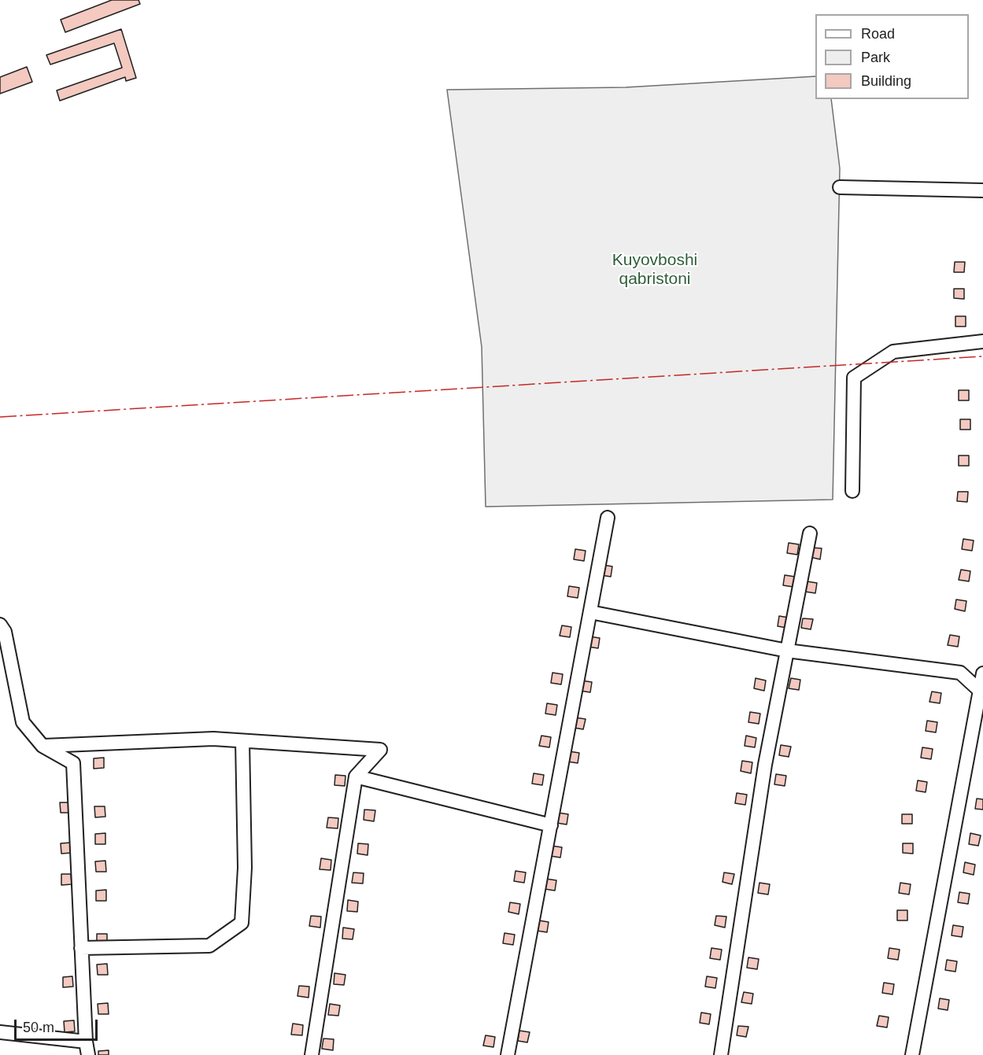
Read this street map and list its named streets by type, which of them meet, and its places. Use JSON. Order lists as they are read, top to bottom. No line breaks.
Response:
{"parks":["Kuyovboshi qabristoni"],"legend":["Road","Park","Building"],"scale_bar":"50 m"}
